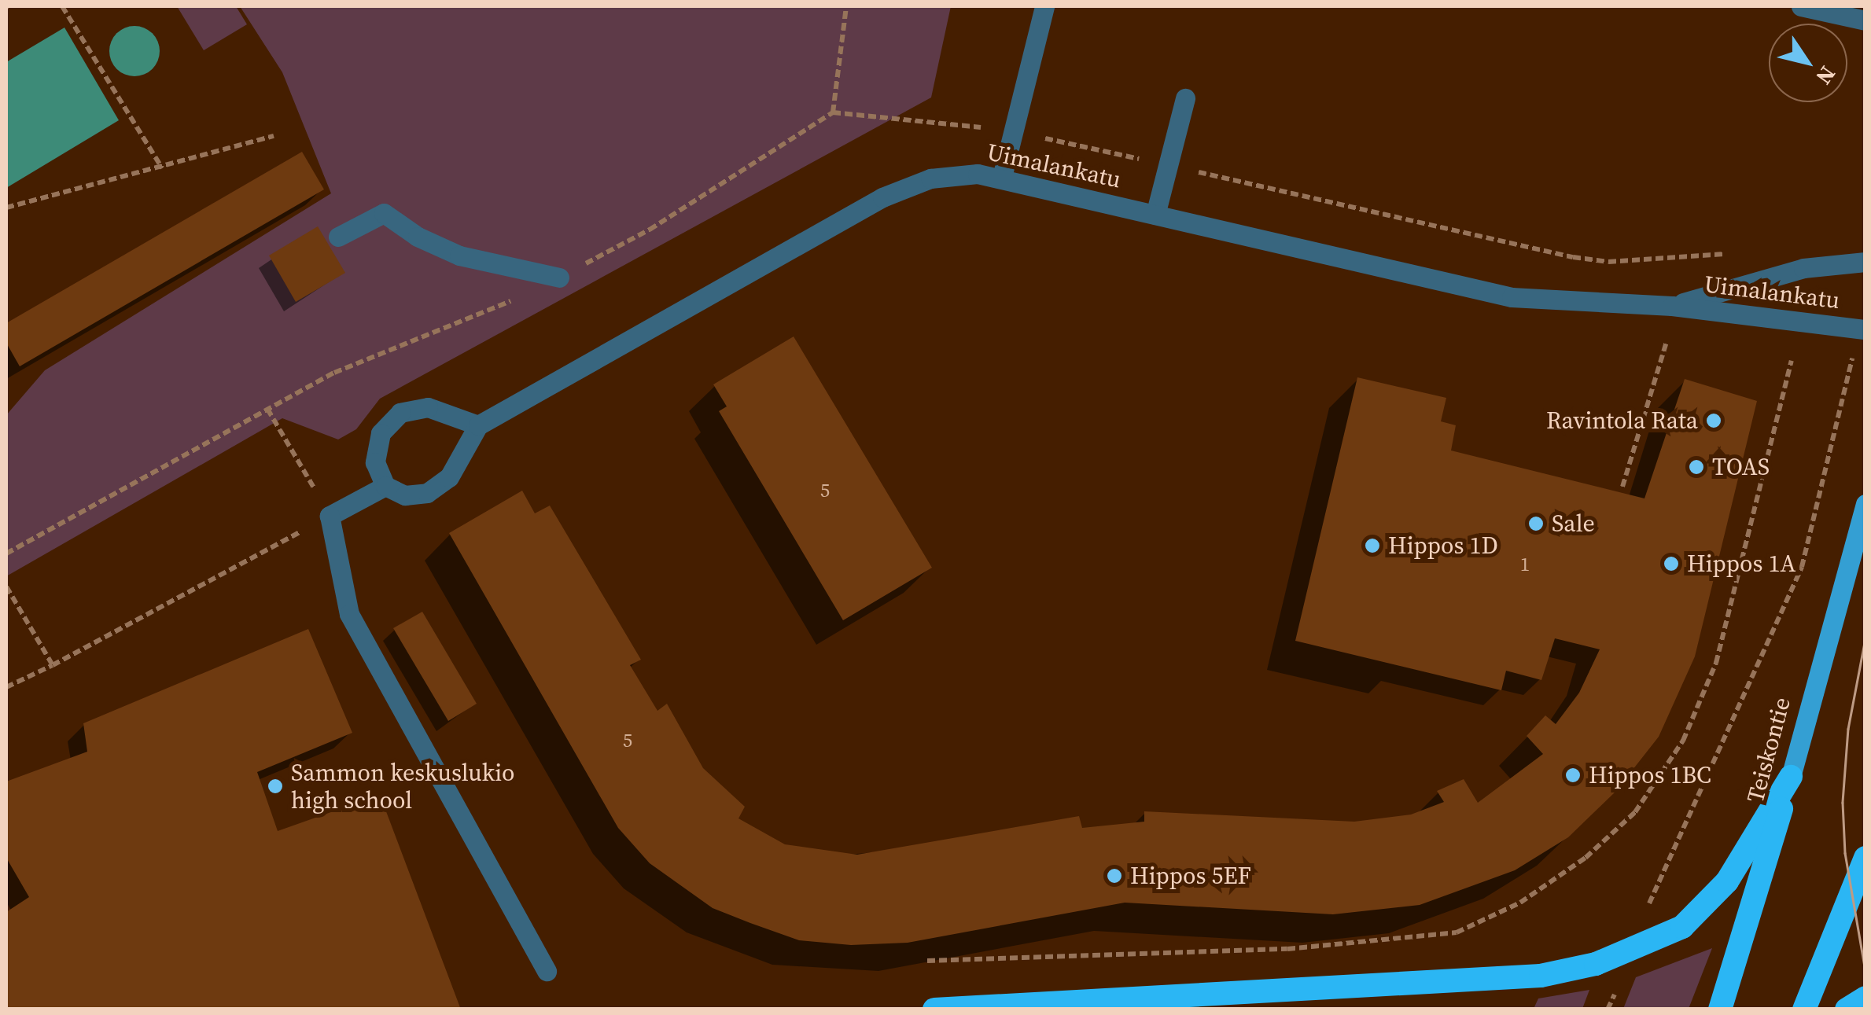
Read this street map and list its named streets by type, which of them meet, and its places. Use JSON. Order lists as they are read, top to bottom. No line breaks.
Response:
{"streets":{"highway":["Teiskontie"],"street":["Uimalankatu"]},"places":["Ravintola Rata","TOAS","Sale","Hippos 1D","Hippos 1A","Hippos 1BC","Sammon keskuslukio high school","Hippos 5EF"],"house_numbers":["5","1","5"],"north":"bottom right"}
